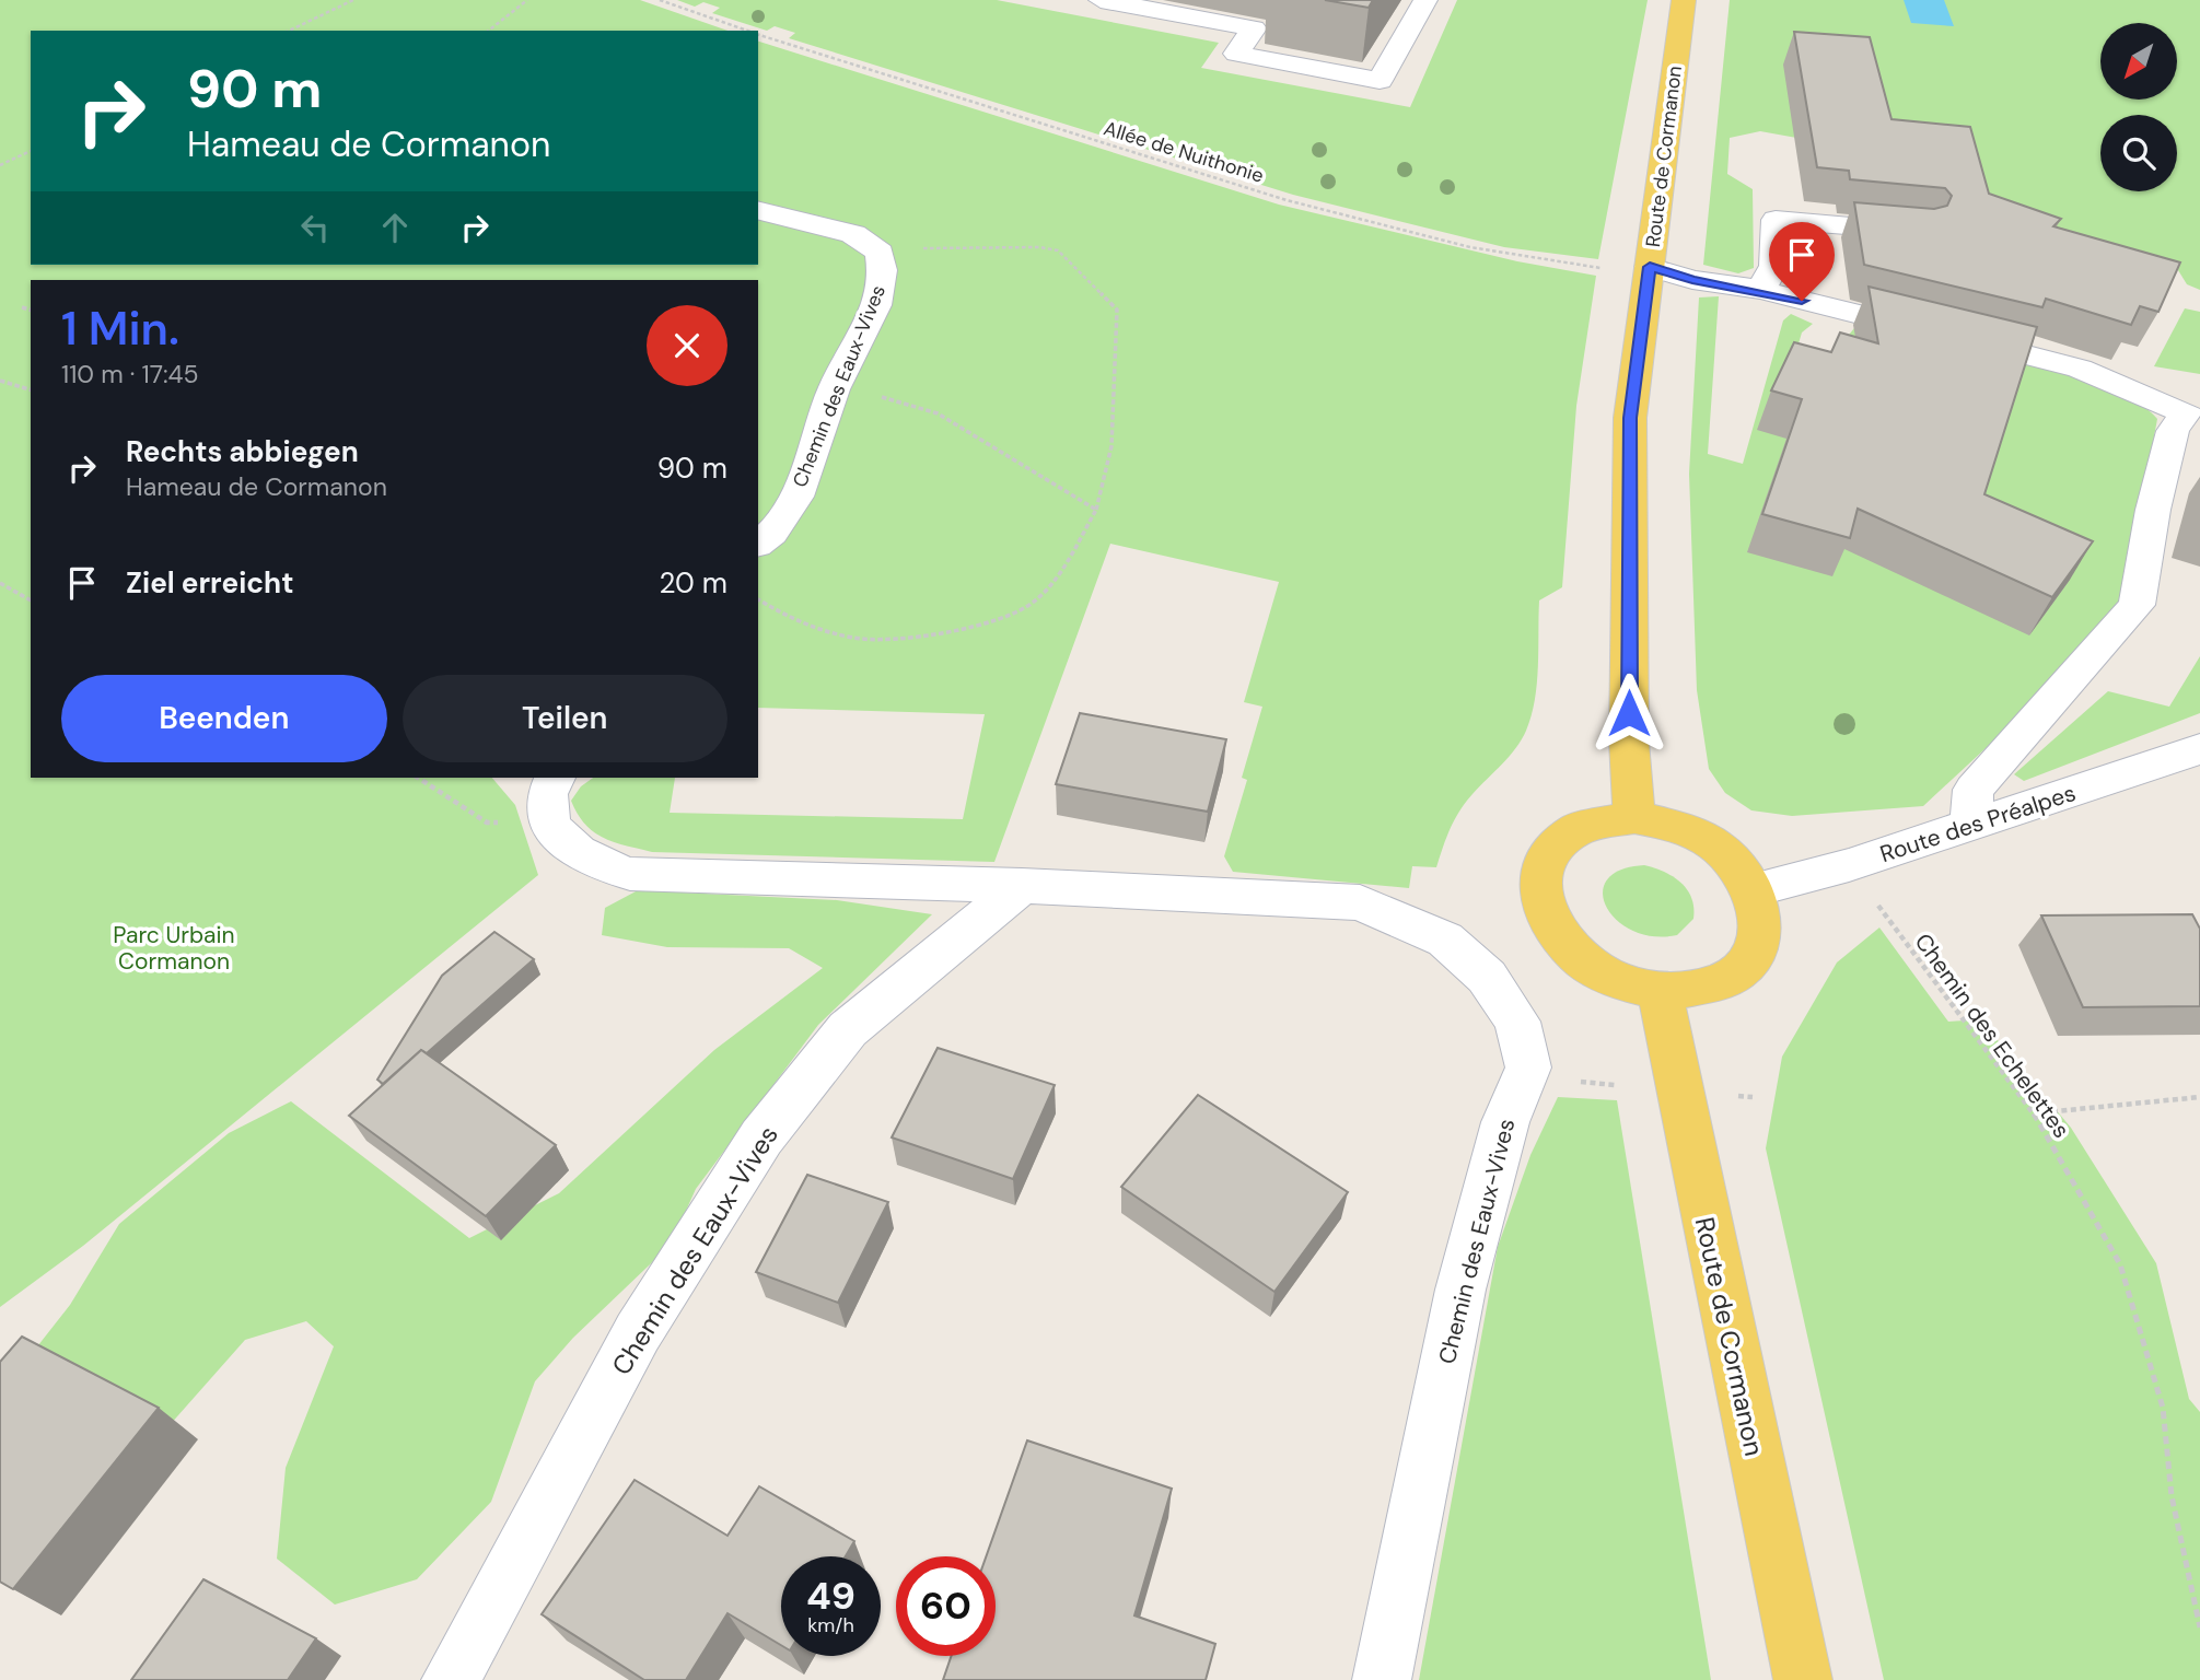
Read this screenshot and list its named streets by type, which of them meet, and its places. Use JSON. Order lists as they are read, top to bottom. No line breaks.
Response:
{"streets":{"main road":["Route de Cormanon"],"street":["Chemin des Eaux-Vives","Route des Préalpes"],"path":["Allée de Nuithonie","Chemin des Echelettes"]},"crossings":[["Route de Cormanon","Route des Préalpes"],["Route des Préalpes","Chemin des Echelettes"]],"parks":["Parc Urbain Cormanon"],"north":"bottom left","page":{"turn":["90 m","Hameau de Cormanon"],"heading":["1 Min.","110 m · 17:45"],"list":[{"name":"Rechts abbiegen","note":"Hameau de Cormanon","value":"90 m"},{"name":"Ziel erreicht","value":"20 m"}],"buttons":["Beenden","Teilen"],"speed":"49 km/h","limit":"60"}}
